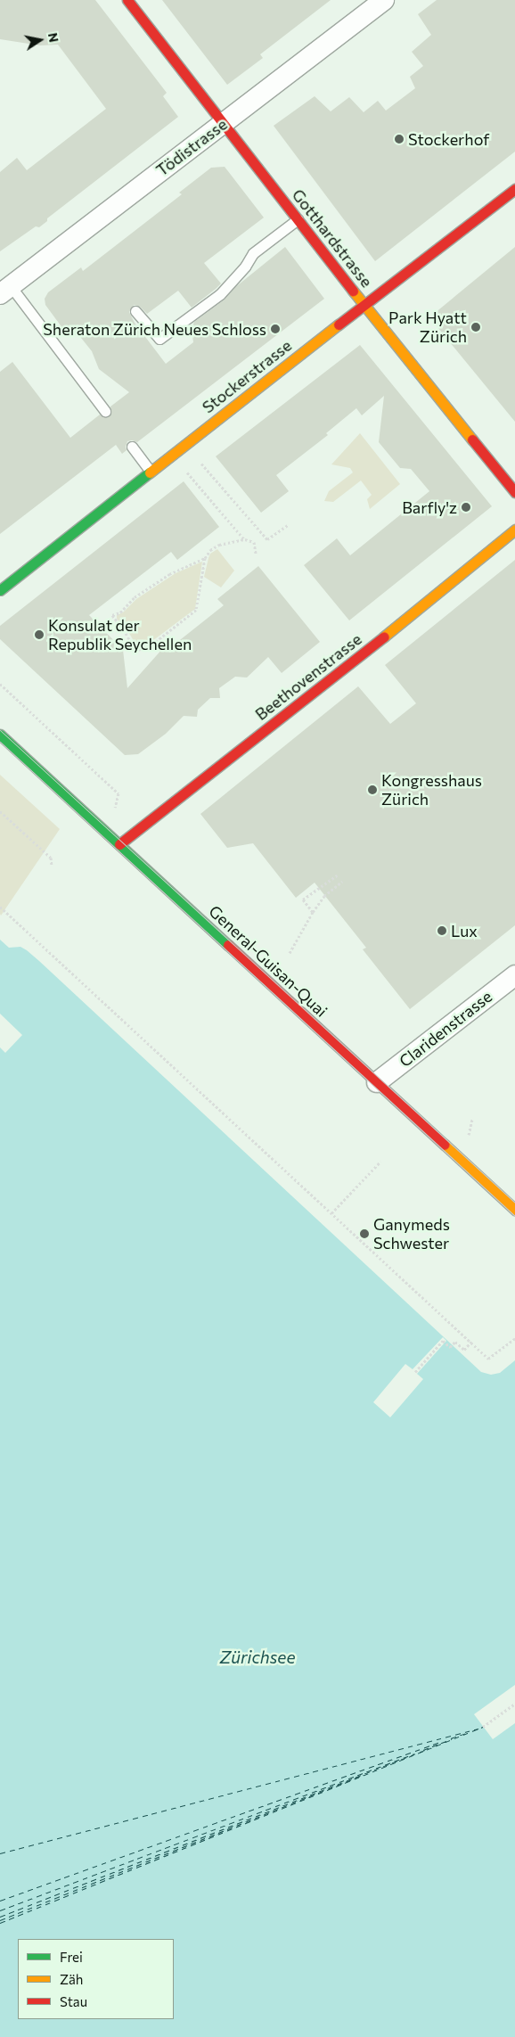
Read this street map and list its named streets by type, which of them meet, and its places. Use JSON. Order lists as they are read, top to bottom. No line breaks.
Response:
{"streets":{"street":["Tödistrasse","Gotthardstrasse","Stockerstrasse","Beethovenstrasse","General-Guisan-Quai","Claridenstrasse"]},"crossings":[["Tödistrasse","Gotthardstrasse"],["Gotthardstrasse","Stockerstrasse"],["Beethovenstrasse","General-Guisan-Quai"],["General-Guisan-Quai","Claridenstrasse"]],"water":["Zürichsee"],"places":["Stockerhof","Park Hyatt Zürich","Sheraton Zürich Neues Schloss","Barfly'z","Konsulat der Republik Seychellen","Kongresshaus Zürich","Lux","Ganymeds Schwester"],"legend":["Frei","Zäh","Stau"],"north":"right"}
